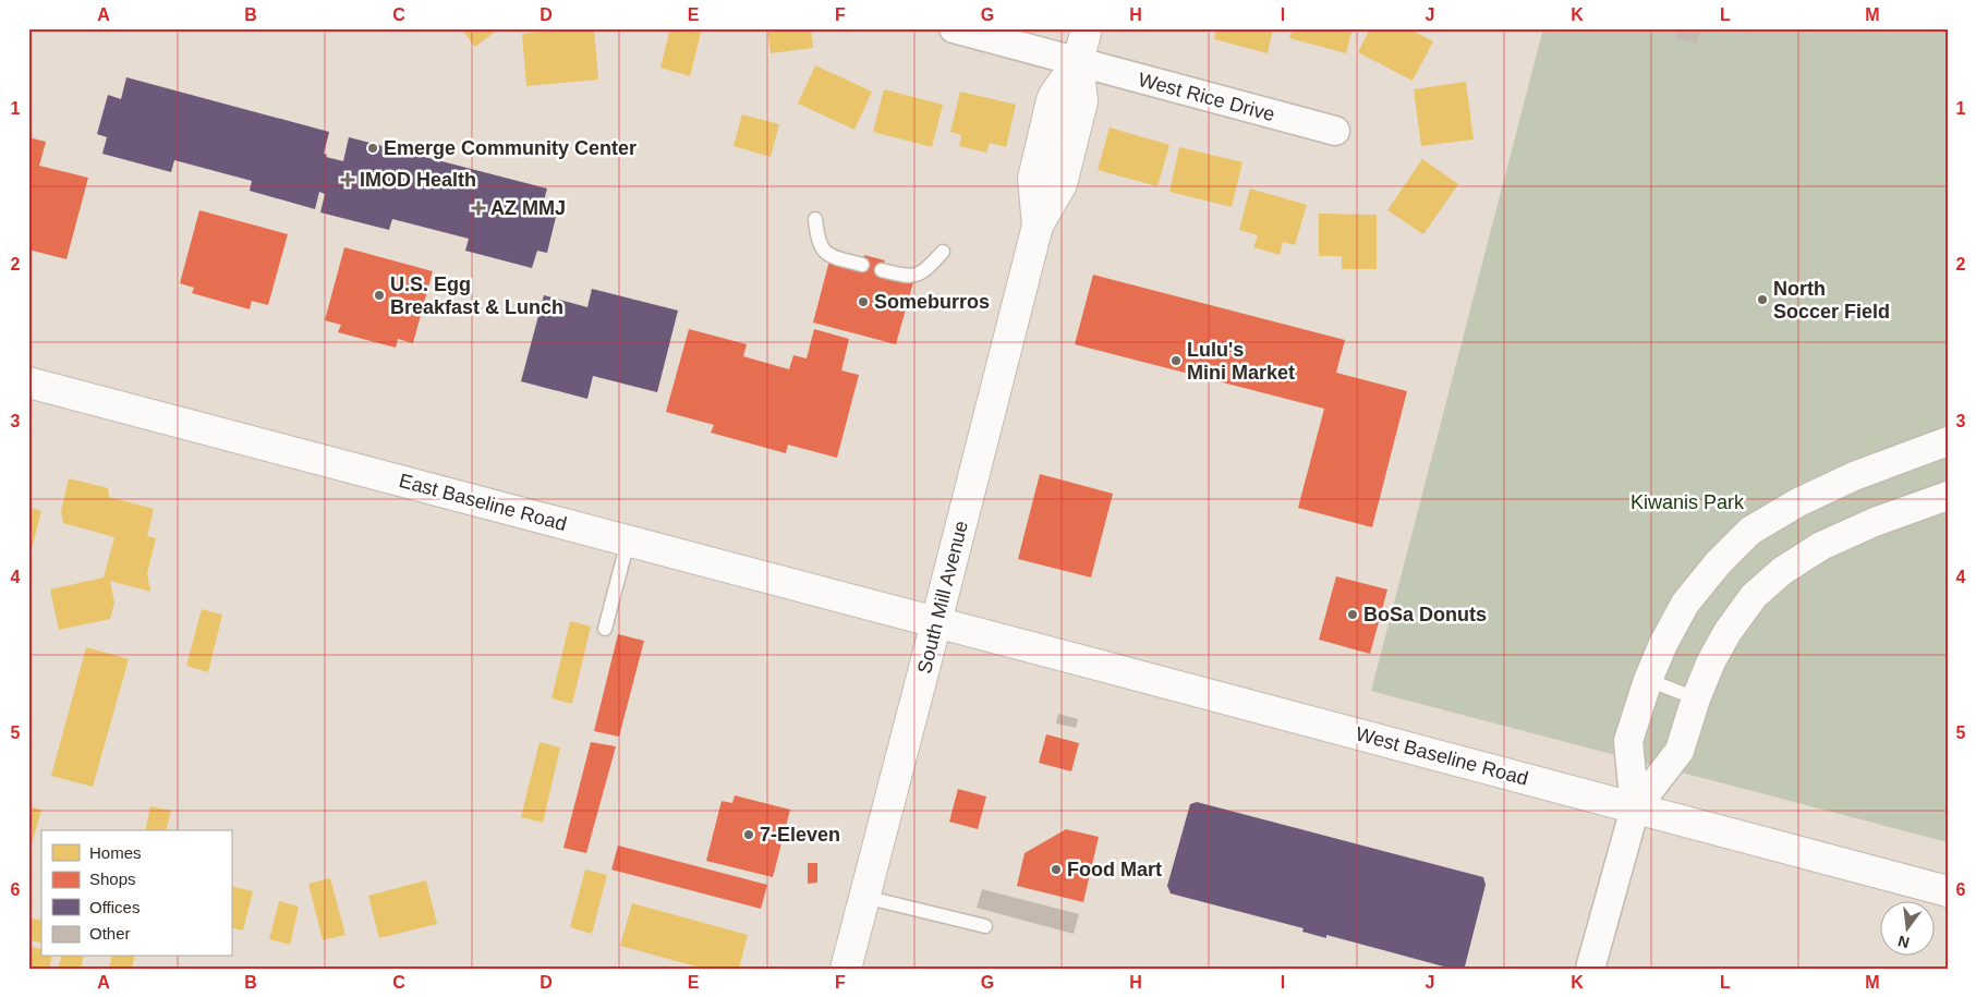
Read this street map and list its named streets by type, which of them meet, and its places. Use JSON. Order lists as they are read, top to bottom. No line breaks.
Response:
{"streets":{"main road":["East Baseline Road","South Mill Avenue","West Baseline Road"],"street":["West Rice Drive"]},"crossings":[["West Rice Drive","South Mill Avenue"],["East Baseline Road","South Mill Avenue"],["East Baseline Road","West Baseline Road"],["South Mill Avenue","West Baseline Road"]],"parks":["Kiwanis Park"],"places":{"other":["Emerge Community Center","U.S. Egg Breakfast & Lunch","North Soccer Field","Someburros","Lulu's Mini Market","BoSa Donuts","7-Eleven","Food Mart"],"health":["IMOD Health","AZ MMJ"]},"legend":["Homes","Shops","Offices","Other"],"north":"bottom","grid":{"columns":["A","B","C","D","E","F","G","H","I","J","K","L","M"],"rows":["1","2","3","4","5","6"]}}
